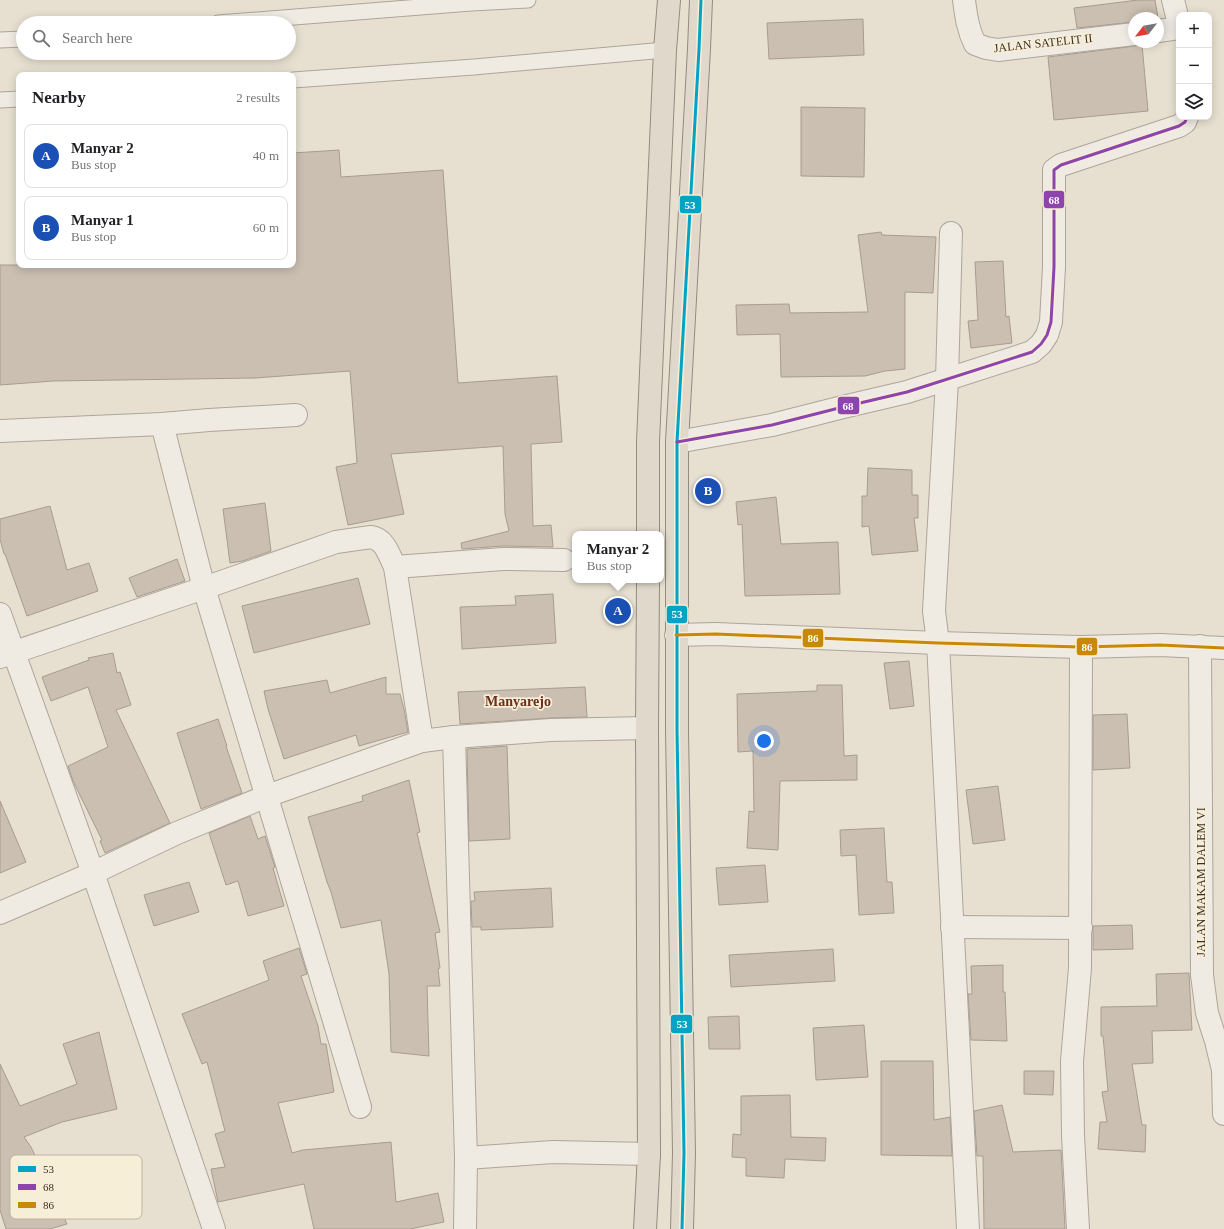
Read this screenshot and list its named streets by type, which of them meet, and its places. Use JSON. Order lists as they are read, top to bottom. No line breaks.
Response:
{"streets":{"street":["JALAN SATELIT II","JALAN MAKAM DALEM VI"]},"districts":["Manyarejo"],"lines":["transit line 53","transit line 68","transit line 86"],"legend":["53","68","86"],"north":"bottom left","page":{"map_buttons":["+","−"],"search":"Search here","heading":["Nearby","2 results"],"list":[{"mark":"A","name":"Manyar 2","note":"Bus stop","value":"40 m"},{"mark":"B","name":"Manyar 1","note":"Bus stop","value":"60 m"}],"pins":["B","A"],"popup":["Manyar 2","Bus stop"]}}
